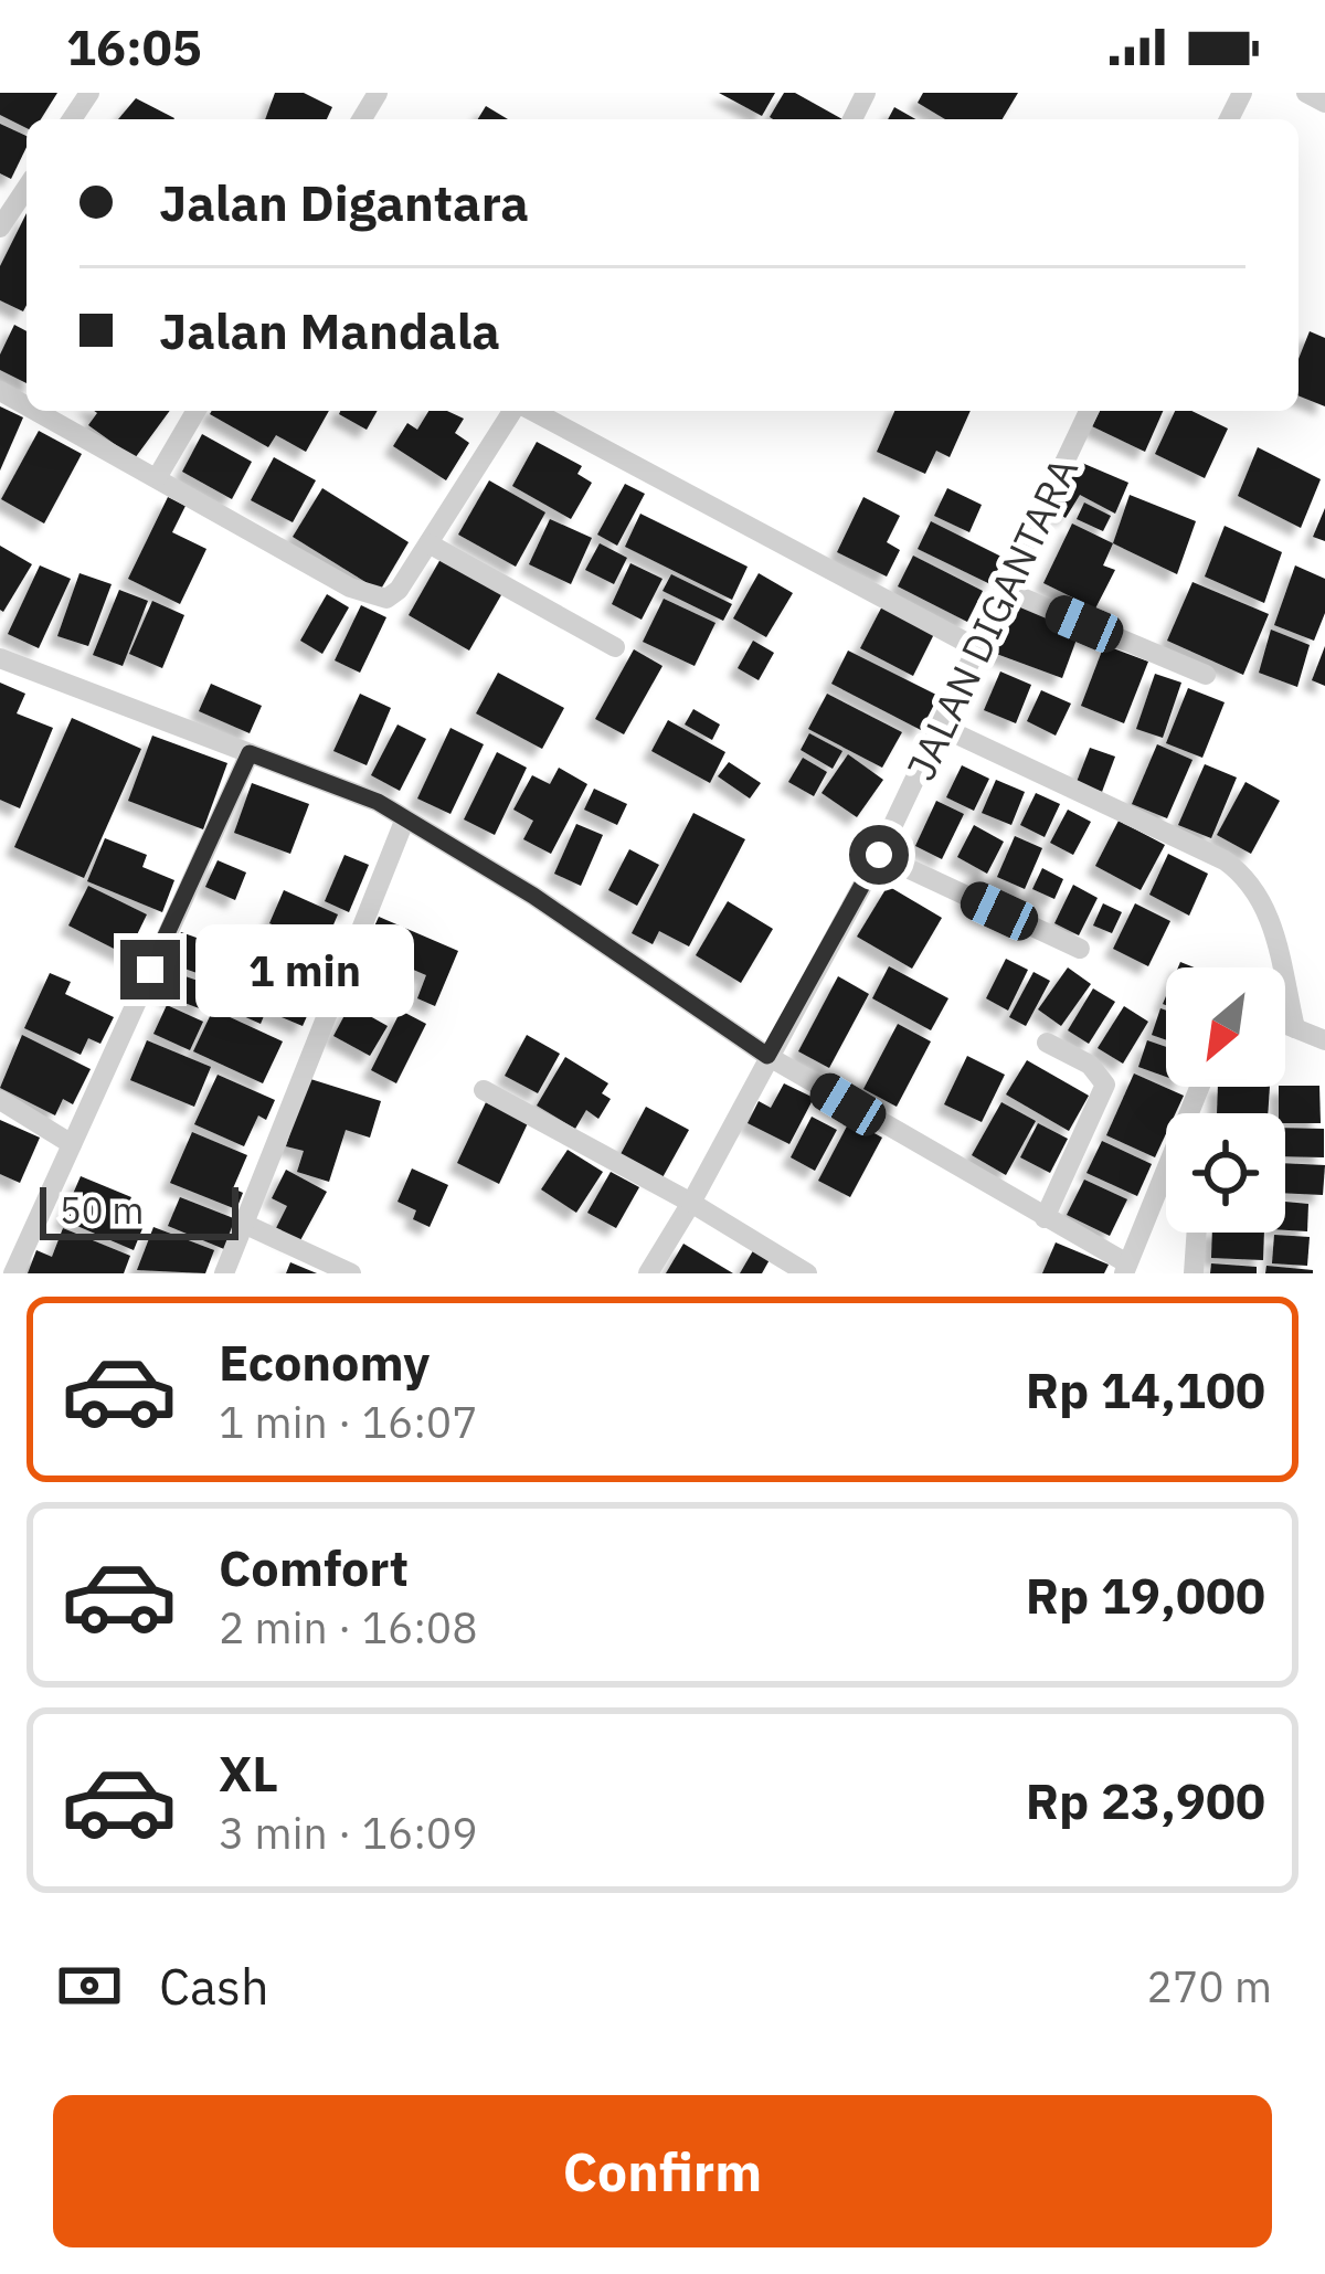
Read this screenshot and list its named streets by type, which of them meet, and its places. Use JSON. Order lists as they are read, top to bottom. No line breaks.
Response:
{"streets":{"street":["JALAN DIGANTARA"]},"scale_bar":"50 m","north":"bottom left","page":{"status":"16:05","banner":["Jalan Digantara","Jalan Mandala"],"bubble":"1 min","scale":"50 m","list":[{"name":"Economy","note":"1 min · 16:07","value":"Rp 14,100"},{"name":"Comfort","note":"2 min · 16:08","value":"Rp 19,000"},{"name":"XL","note":"3 min · 16:09","value":"Rp 23,900"}],"pay":["Cash","270 m"],"buttons":"Confirm"}}
